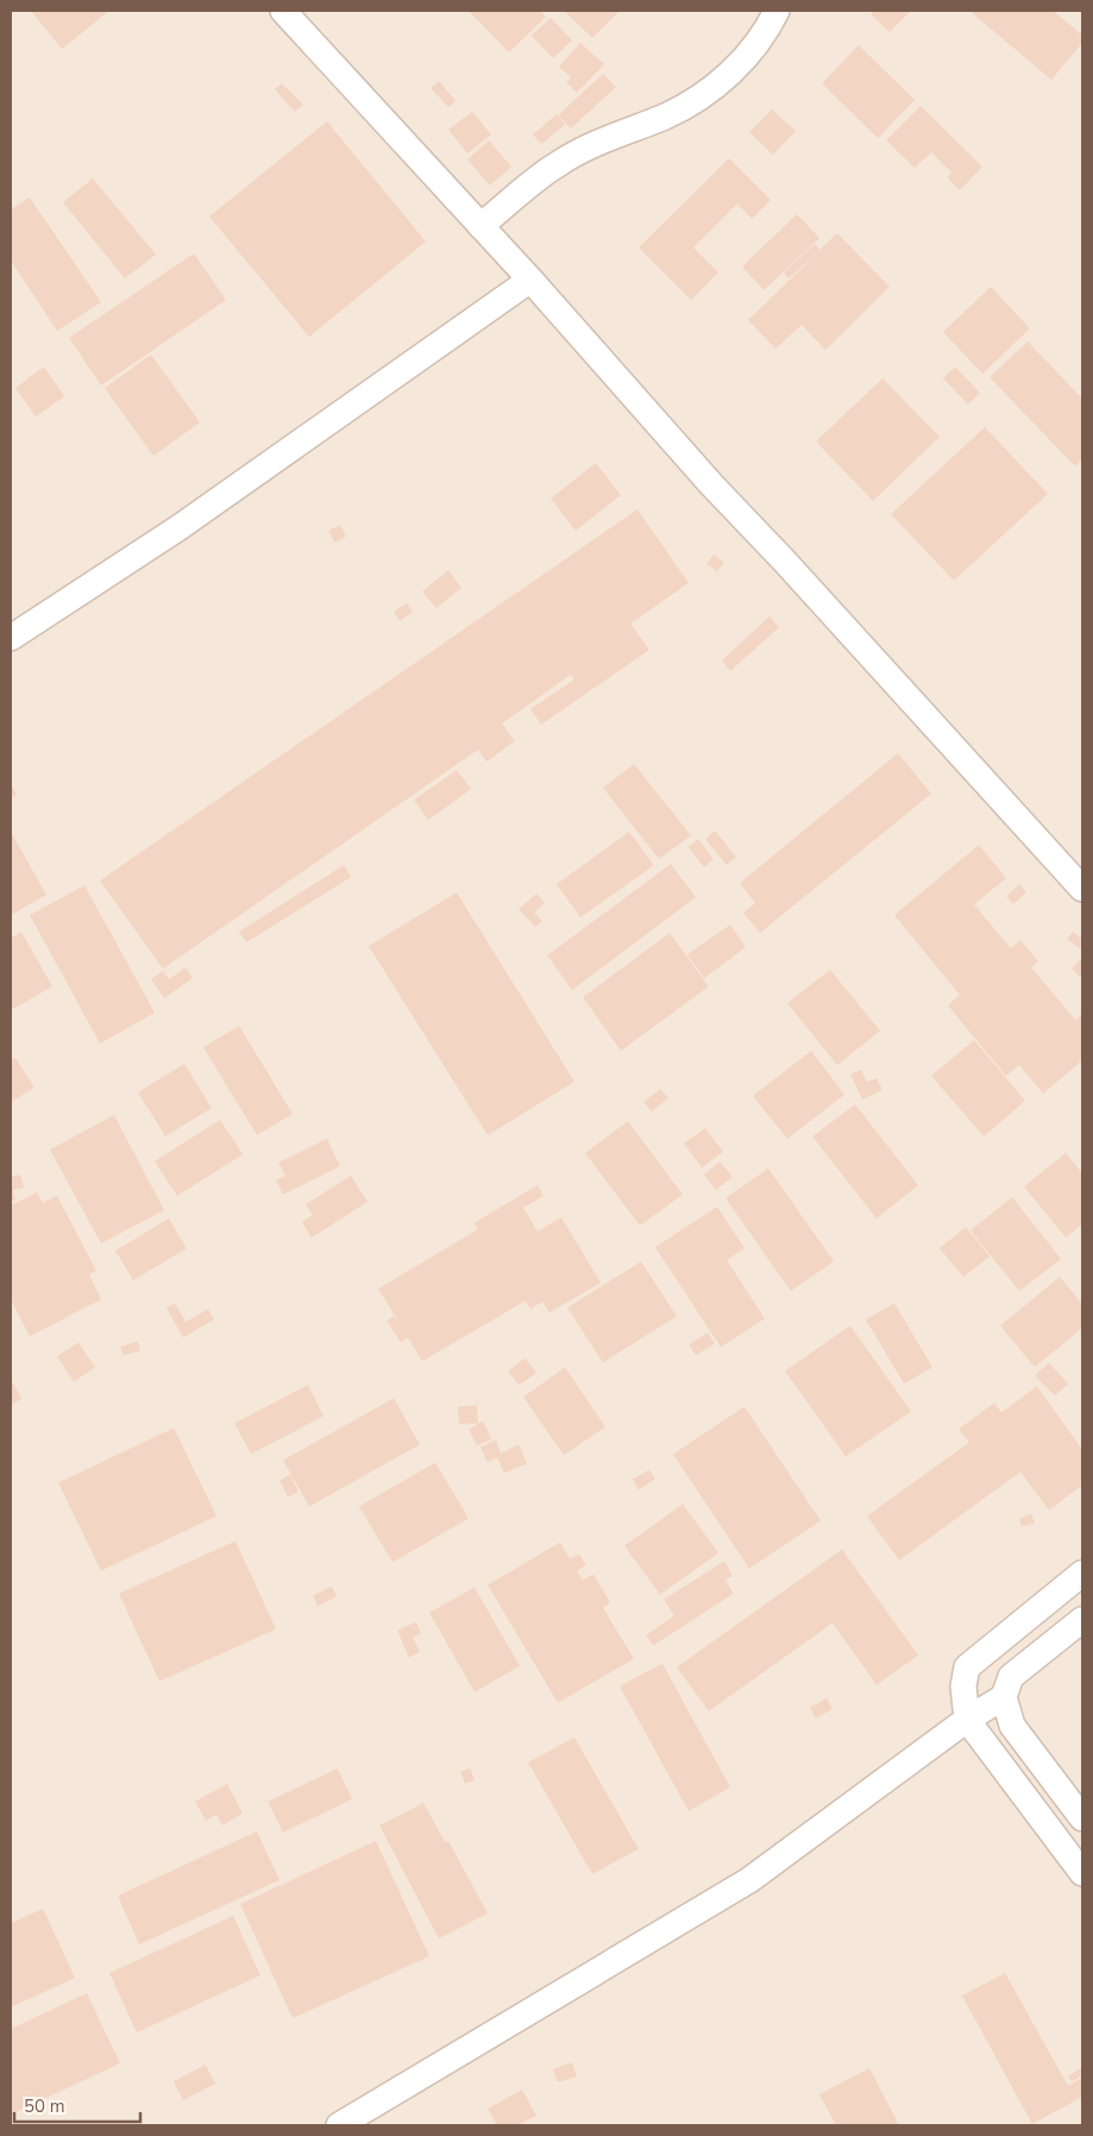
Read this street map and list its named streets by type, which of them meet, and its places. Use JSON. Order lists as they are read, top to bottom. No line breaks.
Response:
{"scale_bar":"50 m"}
